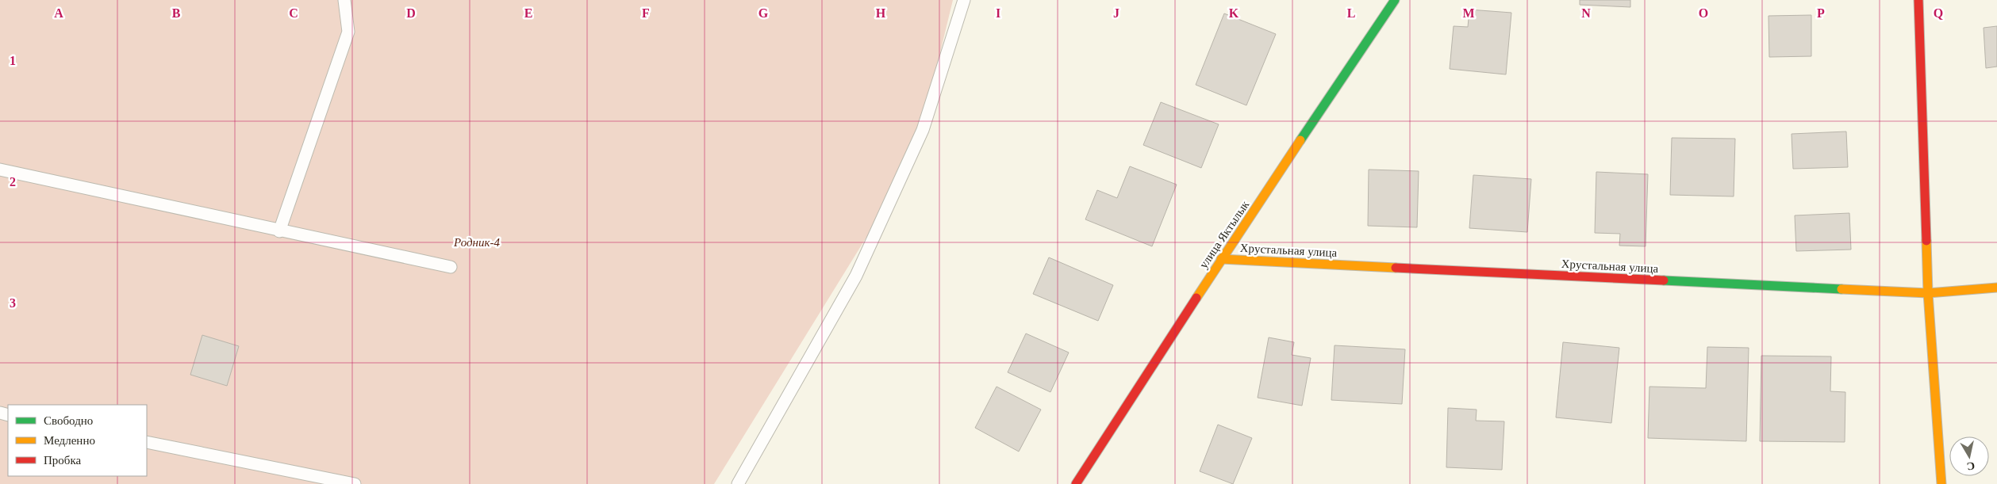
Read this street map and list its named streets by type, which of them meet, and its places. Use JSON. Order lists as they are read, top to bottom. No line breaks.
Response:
{"streets":{"street":["улица Яктылык","Хрустальная улица"]},"crossings":[["улица Яктылык","Хрустальная улица"]],"parks":["Родник-4"],"legend":["Свободно","Медленно","Пробка"],"north":"bottom","grid":{"columns":["A","B","C","D","E","F","G","H","I","J","K","L","M","N","O","P","Q"],"rows":["1","2","3"]}}
